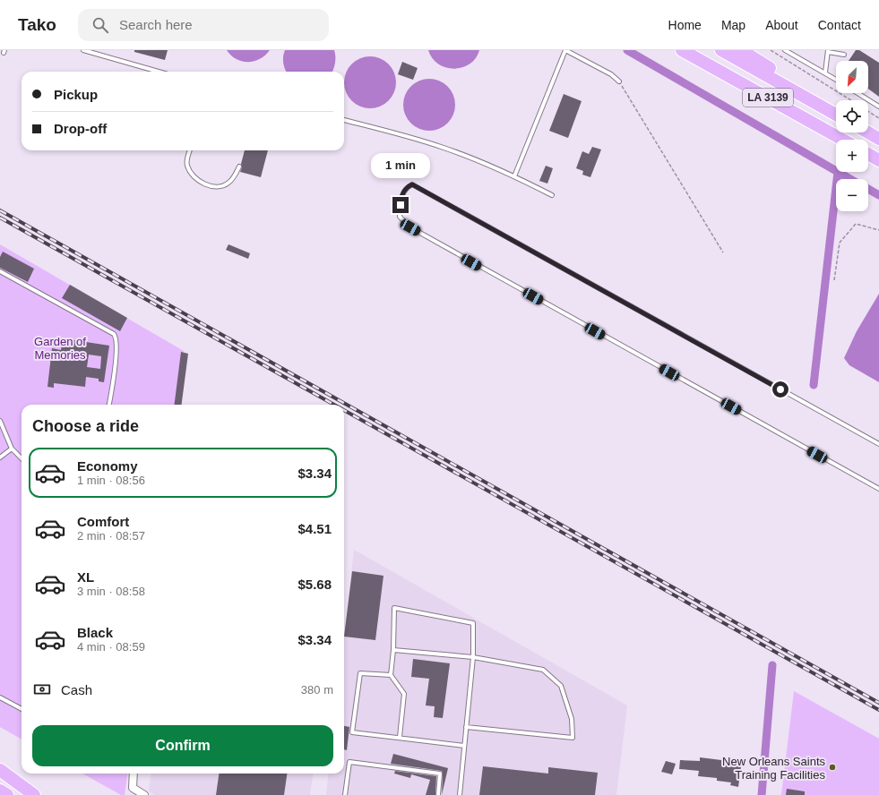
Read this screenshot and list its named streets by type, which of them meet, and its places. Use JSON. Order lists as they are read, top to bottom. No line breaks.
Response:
{"streets":{"highway":["LA 3139"]},"parks":["Garden of Memories"],"places":["New Orleans Saints Training Facilities"],"north":"bottom left","page":{"header":"Tako","search":"Search here","nav":["Home","Map","About","Contact"],"map_buttons":["+","−"],"banner":["Pickup","Drop-off"],"bubble":"1 min","heading":"Choose a ride","list":[{"name":"Economy","note":"1 min · 08:56","value":"$3.34"},{"name":"Comfort","note":"2 min · 08:57","value":"$4.51"},{"name":"XL","note":"3 min · 08:58","value":"$5.68"},{"name":"Black","note":"4 min · 08:59","value":"$3.34"}],"pay":["Cash","380 m"],"buttons":"Confirm"}}
